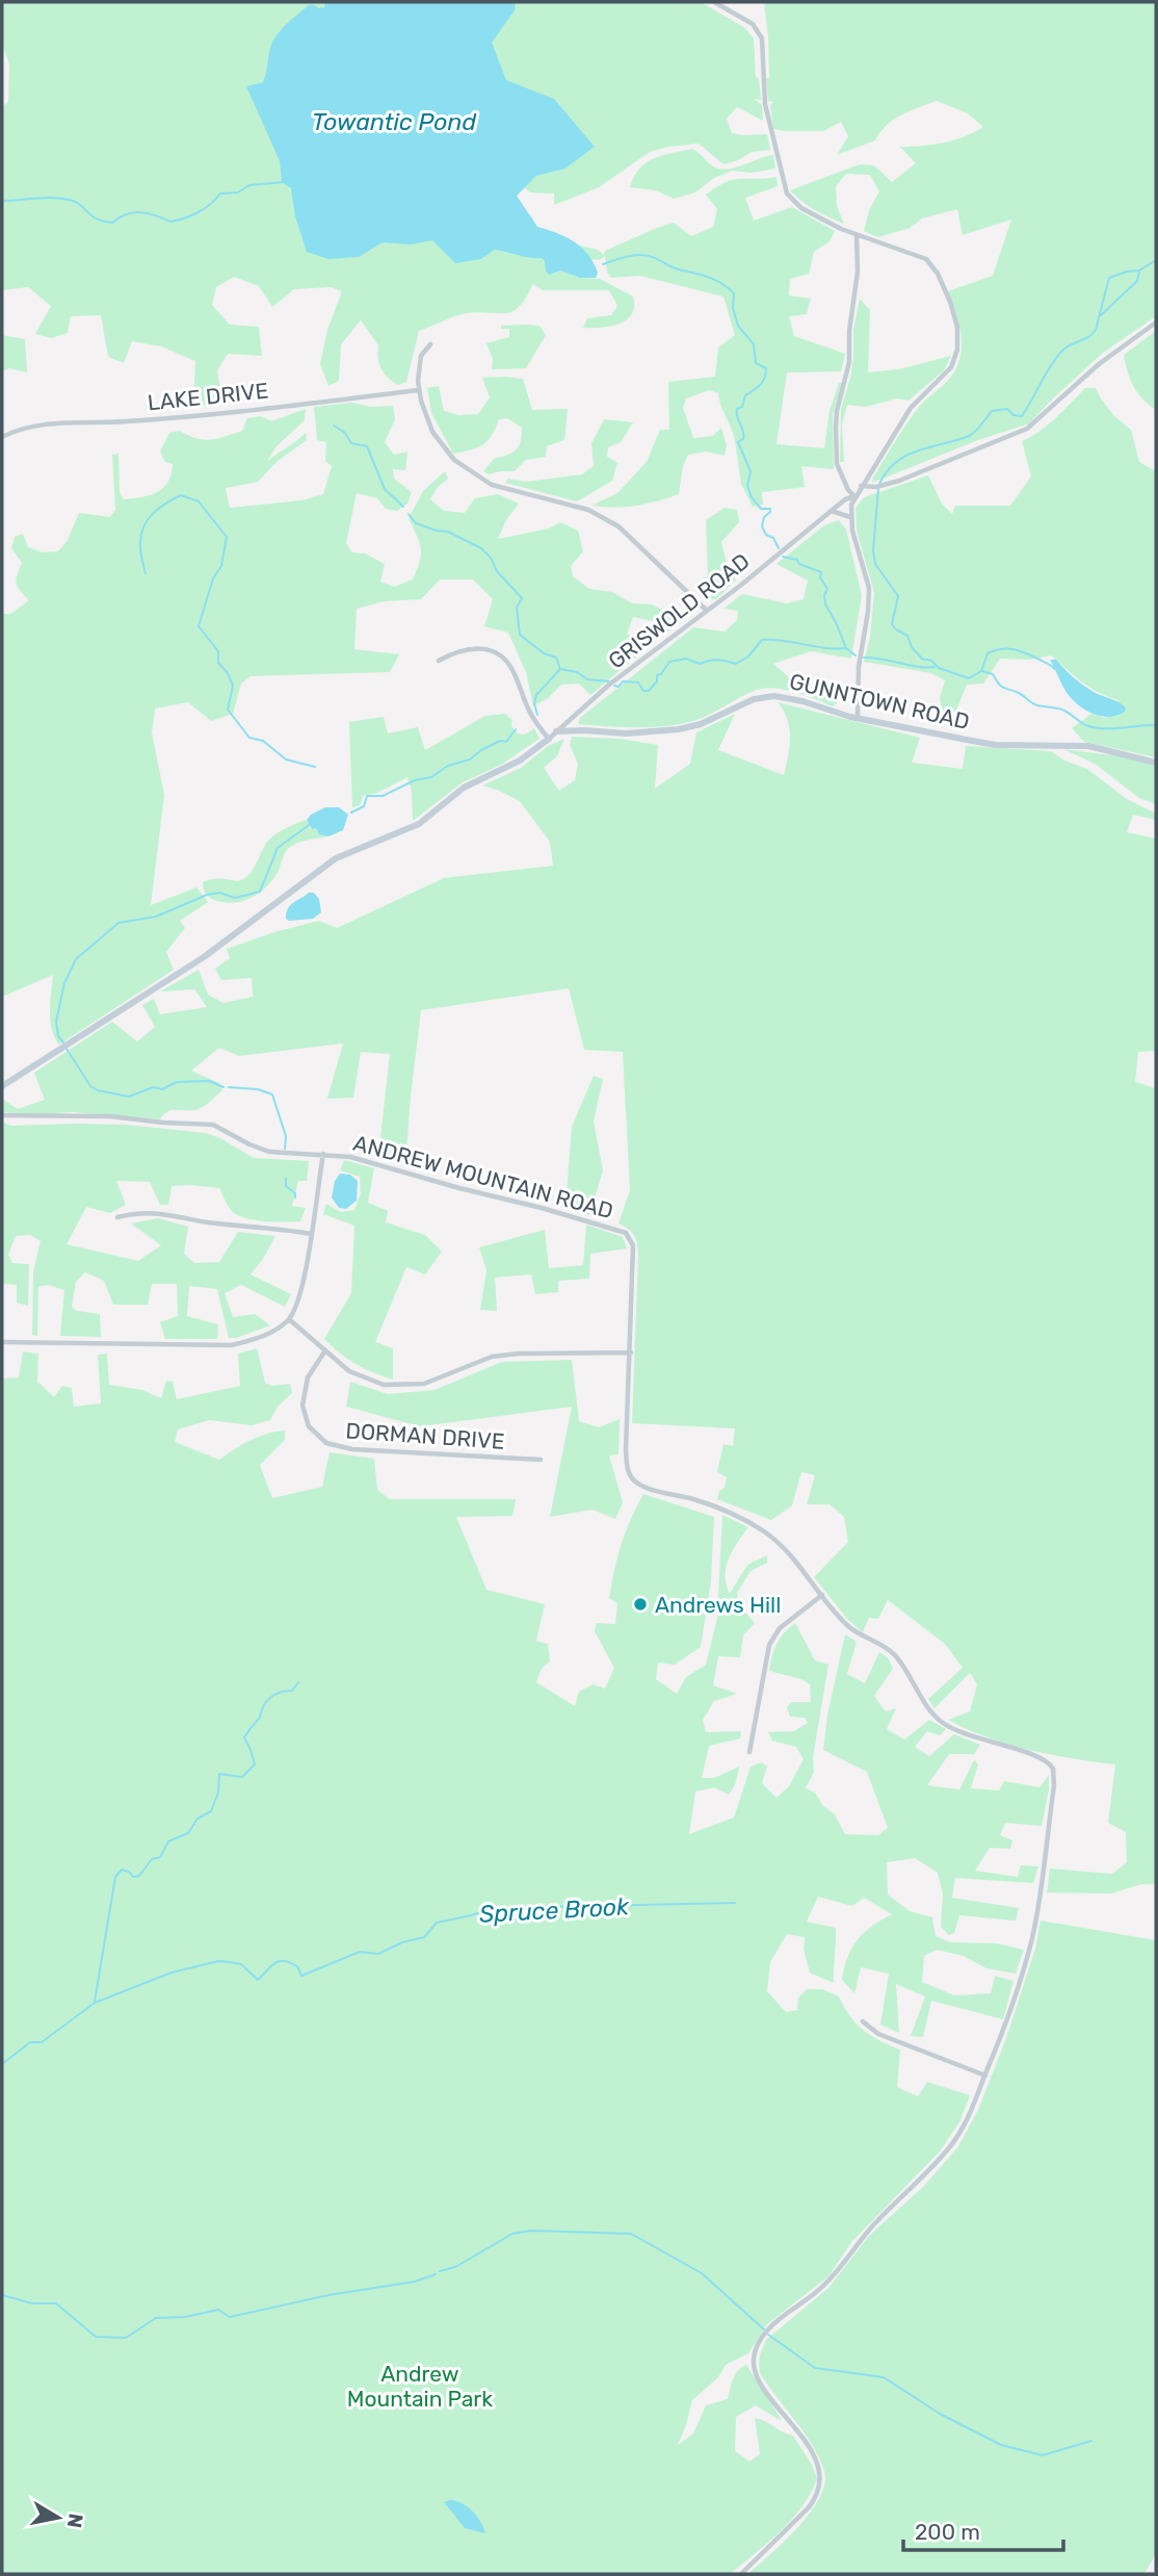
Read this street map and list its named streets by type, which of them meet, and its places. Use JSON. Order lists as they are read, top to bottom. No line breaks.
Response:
{"streets":{"street":["LAKE DRIVE","GRISWOLD ROAD","GUNNTOWN ROAD","ANDREW MOUNTAIN ROAD","DORMAN DRIVE"]},"crossings":[["GRISWOLD ROAD","GUNNTOWN ROAD"]],"water":["Towantic Pond","Spruce Brook"],"parks":["Andrew Mountain Park"],"places":["Andrews Hill"],"scale_bar":"200 m","north":"right"}
